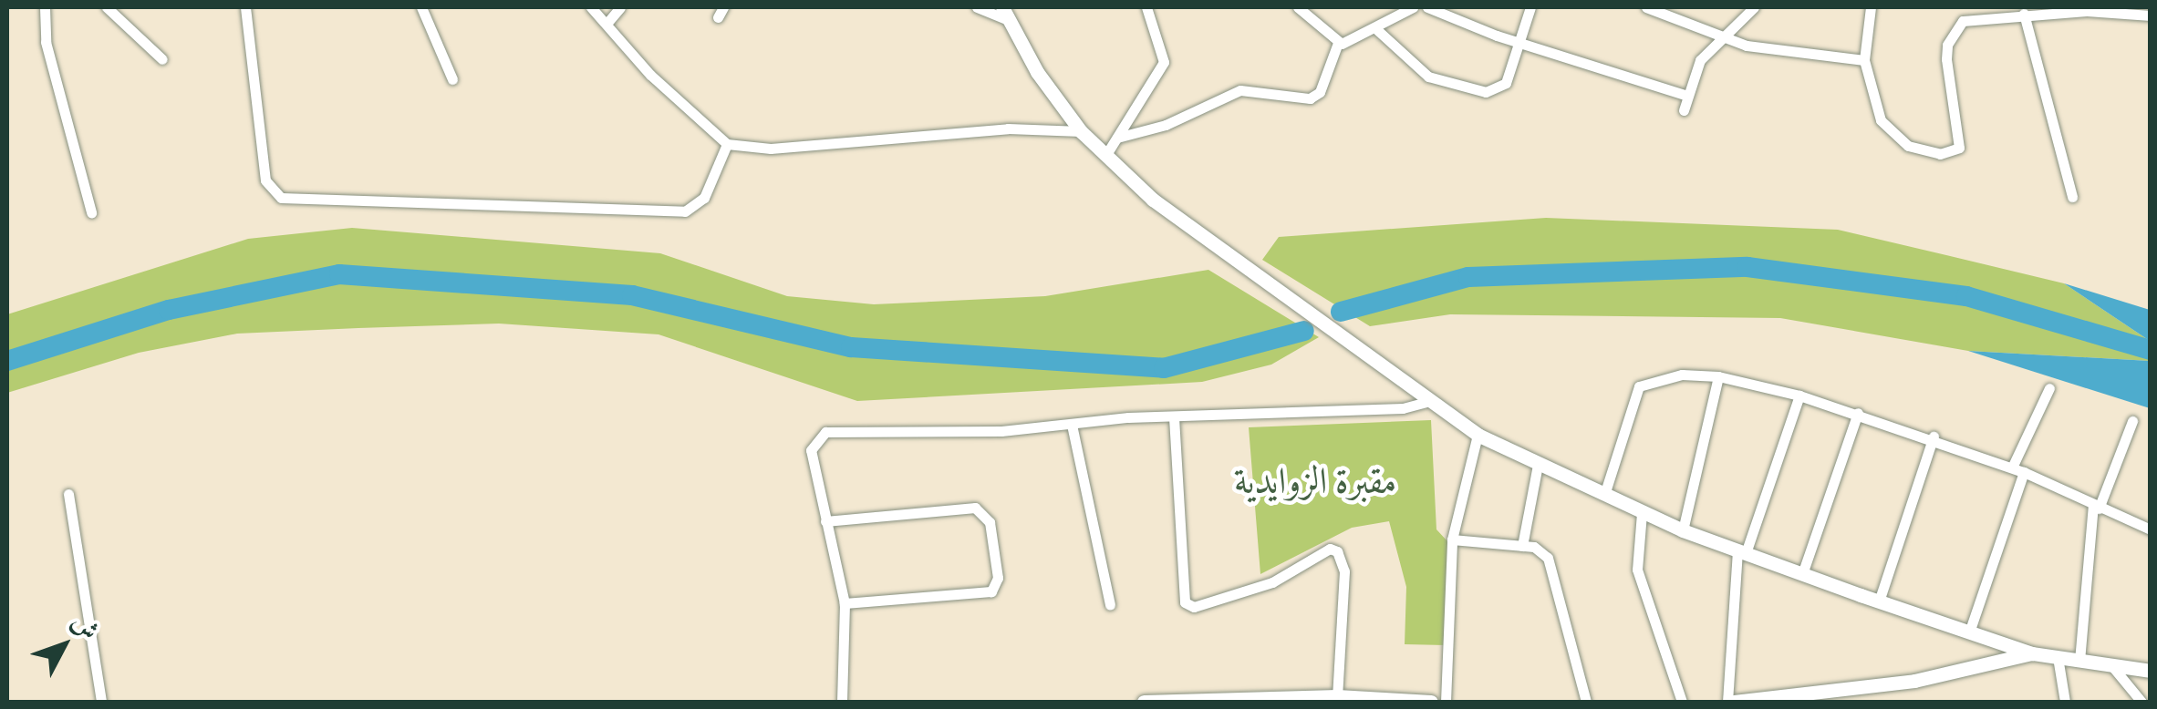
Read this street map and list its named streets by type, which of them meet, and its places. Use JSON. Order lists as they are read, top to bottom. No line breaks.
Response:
{"parks":["مقبرة الزوايدية"],"north":"top right"}
